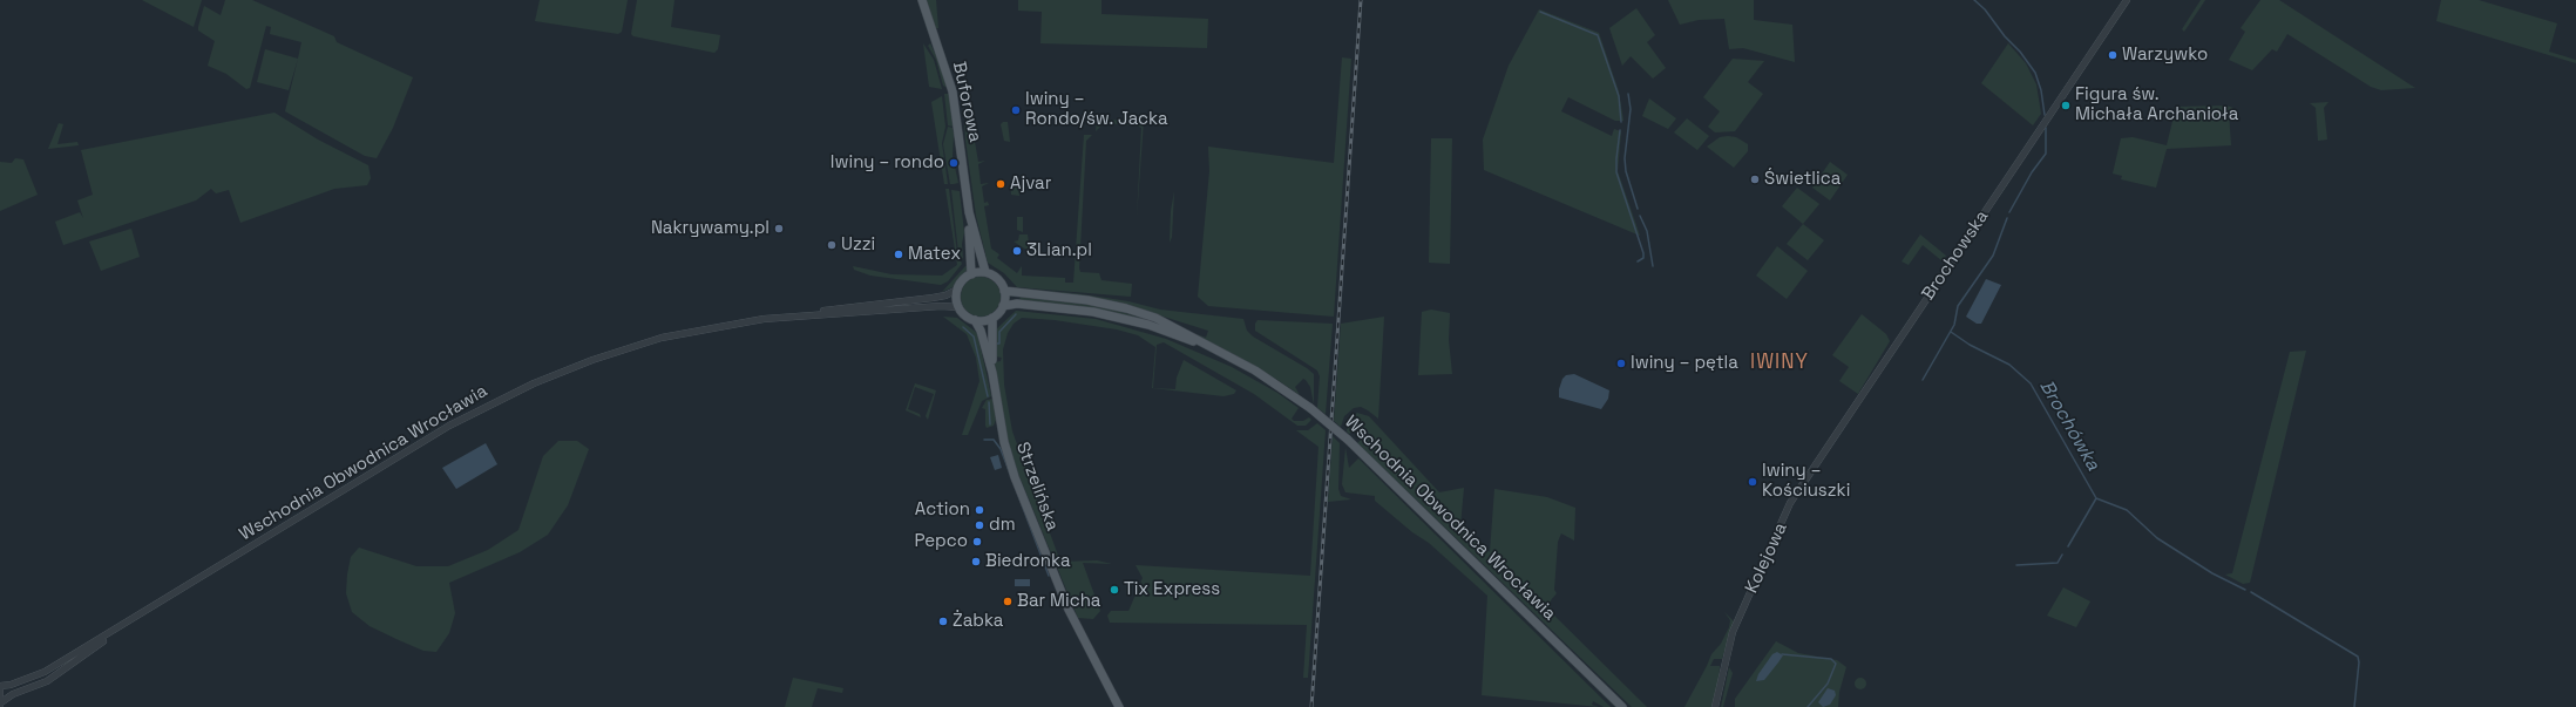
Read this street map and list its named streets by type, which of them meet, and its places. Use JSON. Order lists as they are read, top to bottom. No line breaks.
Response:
{"streets":{"main road":["Buforowa","Wschodnia Obwodnica Wrocławia","Strzelińska"],"street":["Brochowska","Kolejowa"]},"crossings":[["Buforowa","Wschodnia Obwodnica Wrocławia"],["Buforowa","Strzelińska"],["Brochowska","Kolejowa"],["Wschodnia Obwodnica Wrocławia","Strzelińska"]],"districts":["IWINY"],"water":["Brochówka"],"places":["Warzywko","Figura św. Michała Archanioła","Iwiny – Rondo/św. Jacka","Iwiny – rondo","Świetlica","Ajvar","Nakrywamy.pl","Uzzi","3Lian.pl","Matex","Iwiny – pętla","Iwiny – Kościuszki","Action","dm","Pepco","Biedronka","Tix Express","Bar Micha","Żabka"]}
